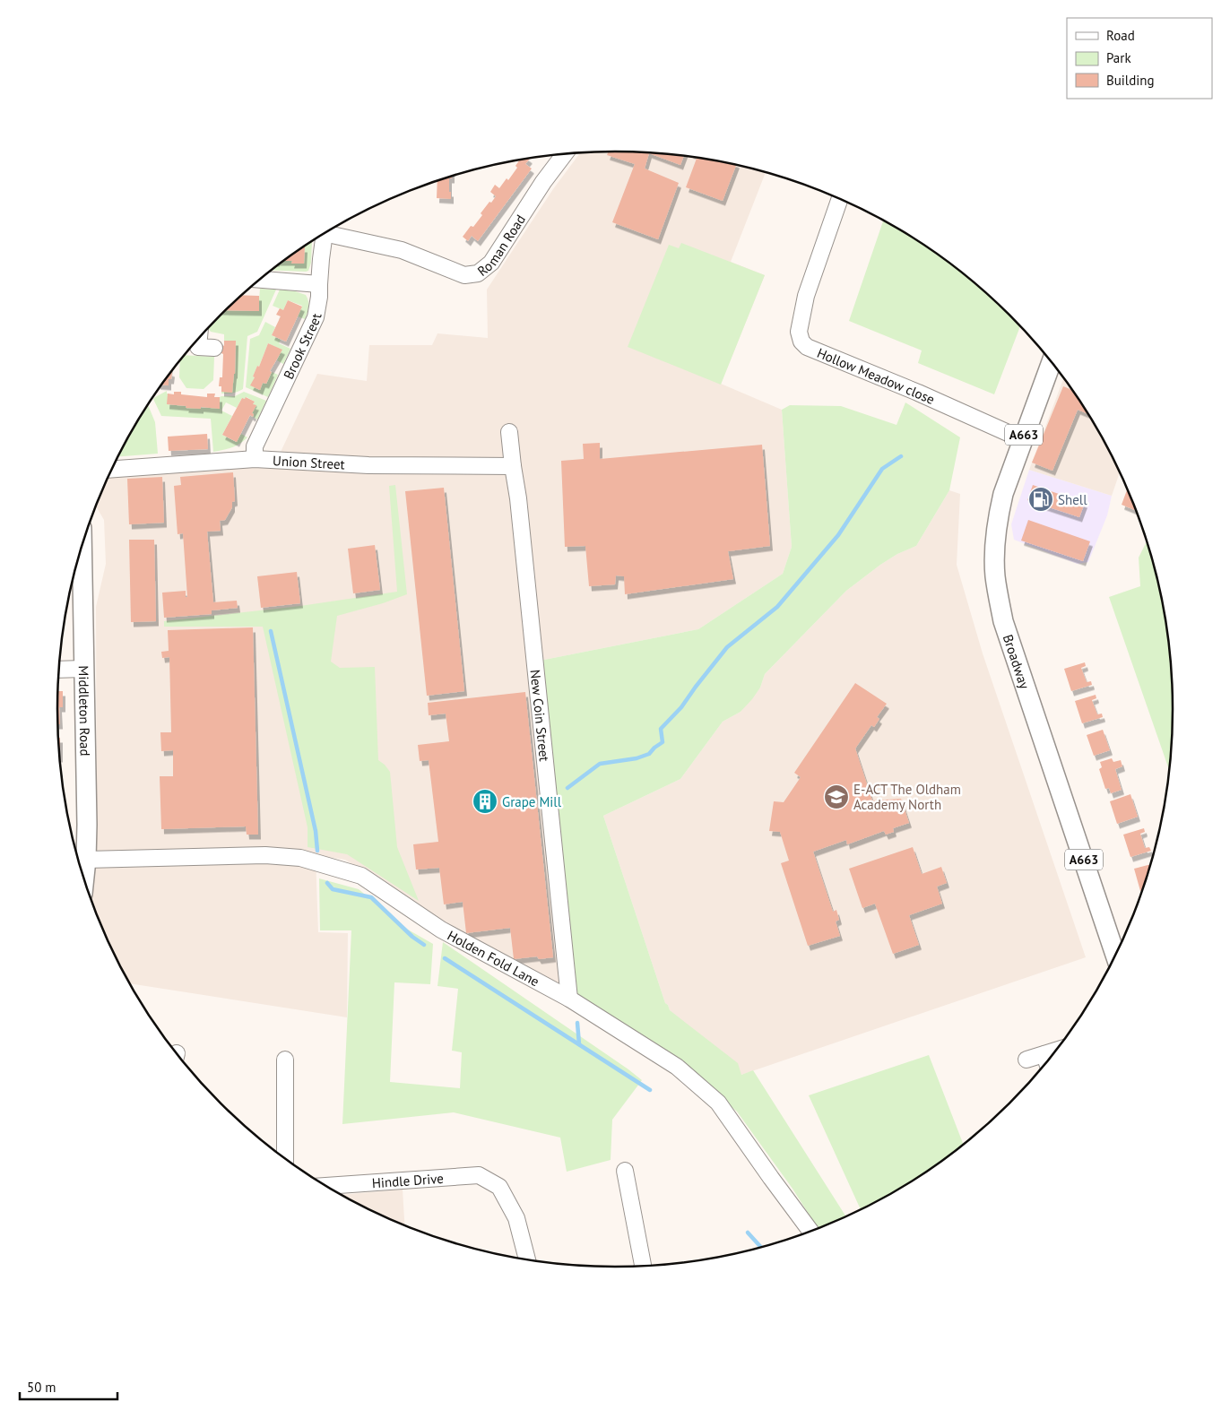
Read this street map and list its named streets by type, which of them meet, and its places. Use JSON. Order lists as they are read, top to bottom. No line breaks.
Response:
{"streets":{"main road":["A663","Broadway","Middleton Road"],"street":["Roman Road","Brook Street","Hollow Meadow close","Union Street","New Coin Street","Holden Fold Lane","Hindle Drive"]},"crossings":[["Brook Street","Union Street"],["Hollow Meadow close","Broadway"],["Union Street","New Coin Street"],["Middleton Road","Holden Fold Lane"],["New Coin Street","Holden Fold Lane"]],"places":{"fuel station":["Shell"],"school or university":["E-ACT The Oldham Academy North"],"building":["Grape Mill"]},"legend":["Road","Park","Building"],"scale_bar":"50 m"}
